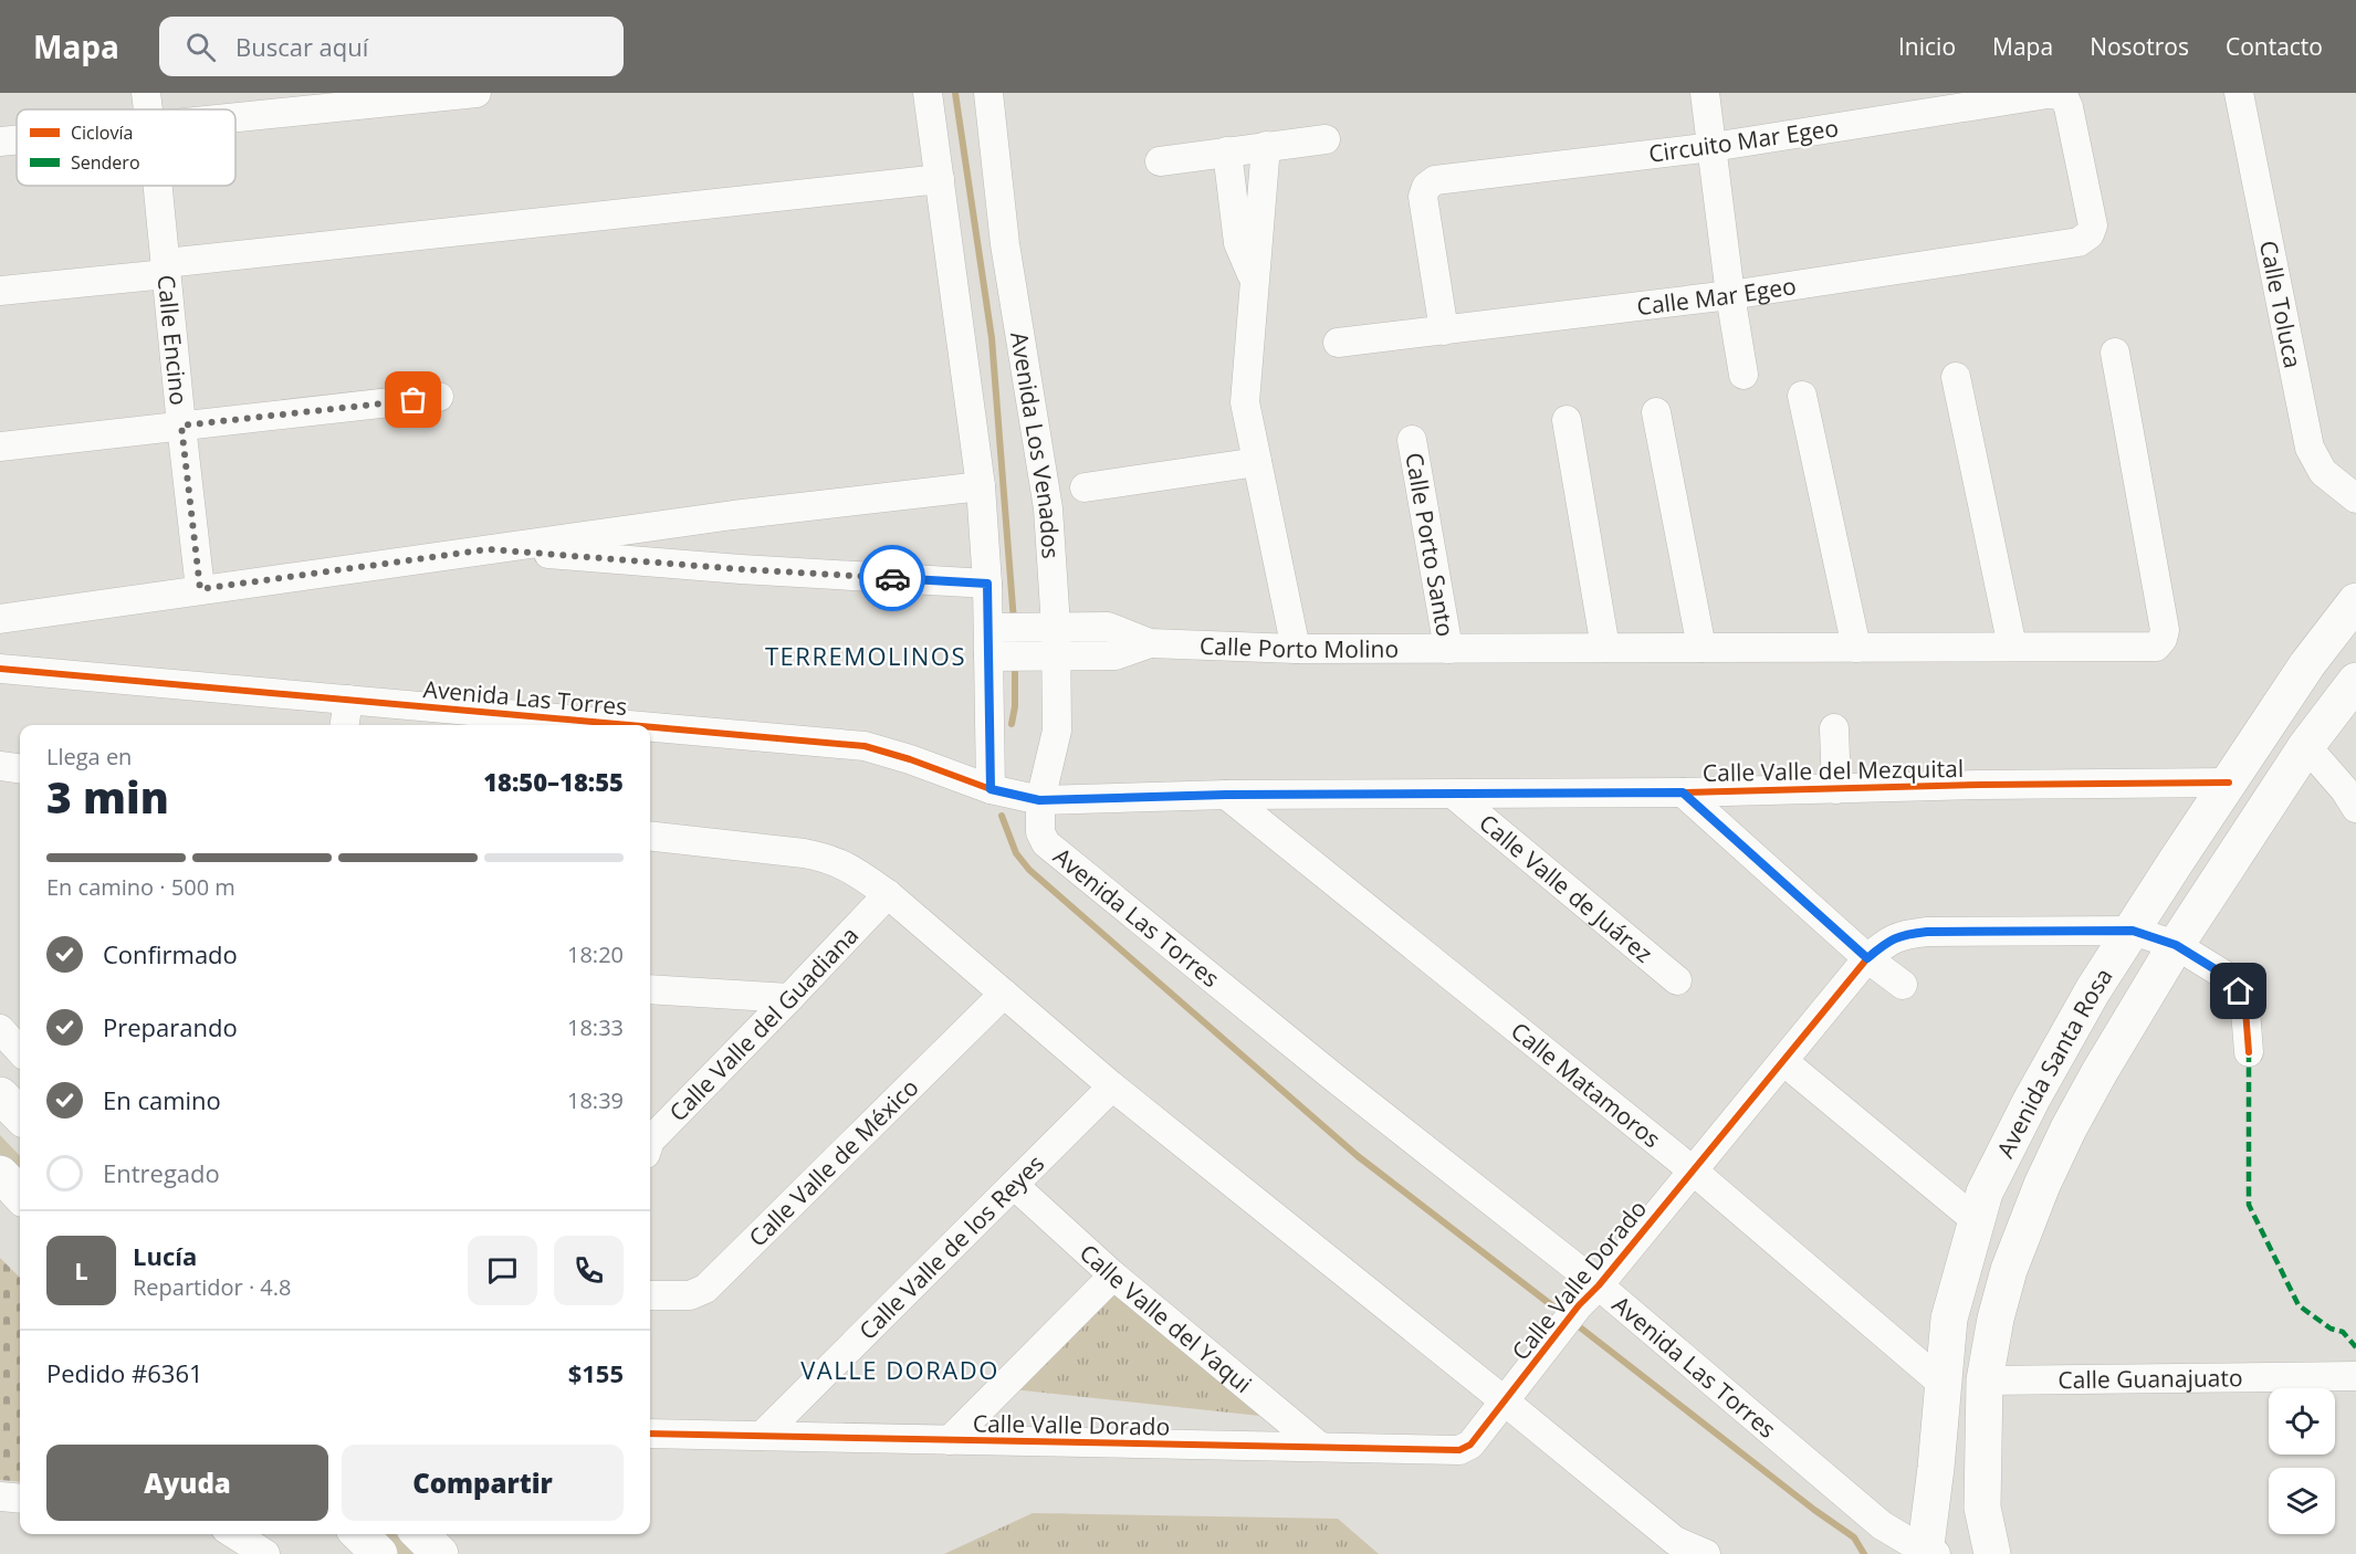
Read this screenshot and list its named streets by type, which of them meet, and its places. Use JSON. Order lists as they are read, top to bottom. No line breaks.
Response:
{"streets":{"main road":["Avenida Santa Rosa"],"street":["Circuito Mar Egeo","Calle Mar Egeo","Calle Toluca","Calle Encino","Avenida Los Venados","Calle Porto Santo","Calle Porto Molino","Avenida Las Torres","Calle Valle del Mezquital","Calle Valle de Juárez","Calle Valle del Guadiana","Calle Matamoros","Calle Valle de México","Calle Valle de los Reyes","Calle Valle Dorado","Calle Valle del Yaqui","Calle Guanajuato"]},"crossings":[["Circuito Mar Egeo","Calle Mar Egeo"],["Avenida Los Venados","Calle Porto Molino"],["Avenida Los Venados","Avenida Las Torres"],["Avenida Los Venados","Calle Valle del Mezquital"],["Calle Porto Santo","Calle Porto Molino"],["Avenida Las Torres","Calle Valle del Mezquital"],["Avenida Las Torres","Avenida Santa Rosa"],["Avenida Las Torres","Calle Valle Dorado"],["Calle Valle del Mezquital","Calle Valle de Juárez"],["Calle Valle del Mezquital","Avenida Santa Rosa"],["Calle Valle del Mezquital","Calle Matamoros"],["Avenida Santa Rosa","Calle Matamoros"],["Avenida Santa Rosa","Calle Valle Dorado"],["Avenida Santa Rosa","Calle Guanajuato"],["Calle Matamoros","Calle Valle Dorado"],["Calle Valle de los Reyes","Calle Valle Dorado"],["Calle Valle de los Reyes","Calle Valle del Yaqui"],["Calle Valle Dorado","Calle Valle del Yaqui"]],"districts":["TERREMOLINOS","VALLE DORADO"],"legend":["Ciclovía","Sendero"],"page":{"header":"Mapa","search":"Buscar aquí","nav":["Inicio","Mapa","Nosotros","Contacto"],"heading":["3 min","Llega en","18:50–18:55"],"panel":["Lucía","Repartidor · 4.8","Pedido #6361","$155"],"bar":"En camino · 500 m","list":[["Confirmado","18:20"],["Preparando","18:33"],["En camino","18:39"],"Entregado"],"round":"L","buttons":["Ayuda","Compartir"]}}
